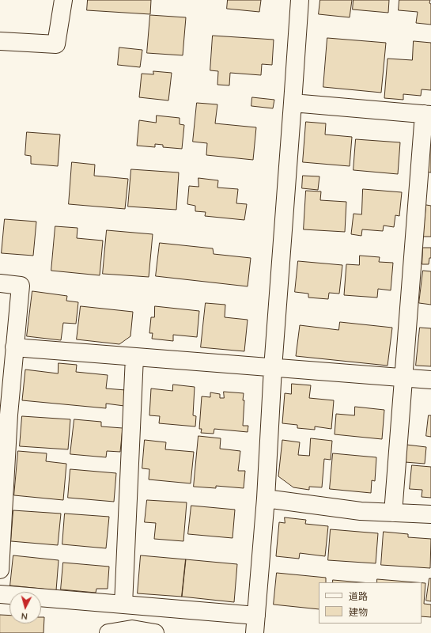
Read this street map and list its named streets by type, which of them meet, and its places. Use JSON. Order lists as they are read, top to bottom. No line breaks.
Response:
{"legend":["道路","建物"],"north":"bottom"}
